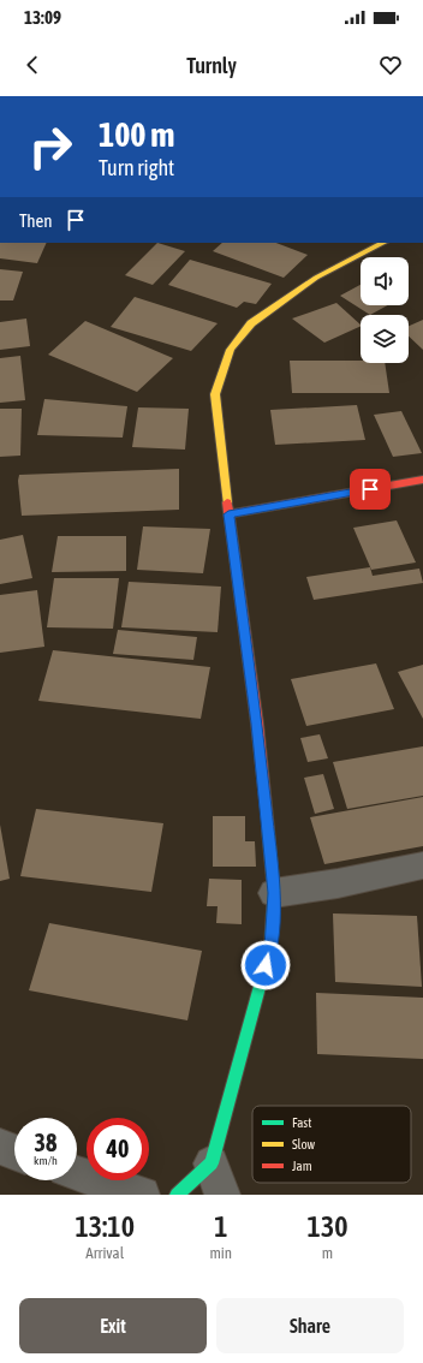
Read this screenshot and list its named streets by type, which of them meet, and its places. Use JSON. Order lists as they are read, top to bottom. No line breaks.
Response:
{"legend":["Fast","Slow","Jam"],"page":{"status":"13:09","header":"Turnly","turn":["100 m","Turn right"],"then":"Then","speed":"38 km/h","limit":"40","eta":["13:10","Arrival","1","min","130","m"],"buttons":["Exit","Share"]}}
